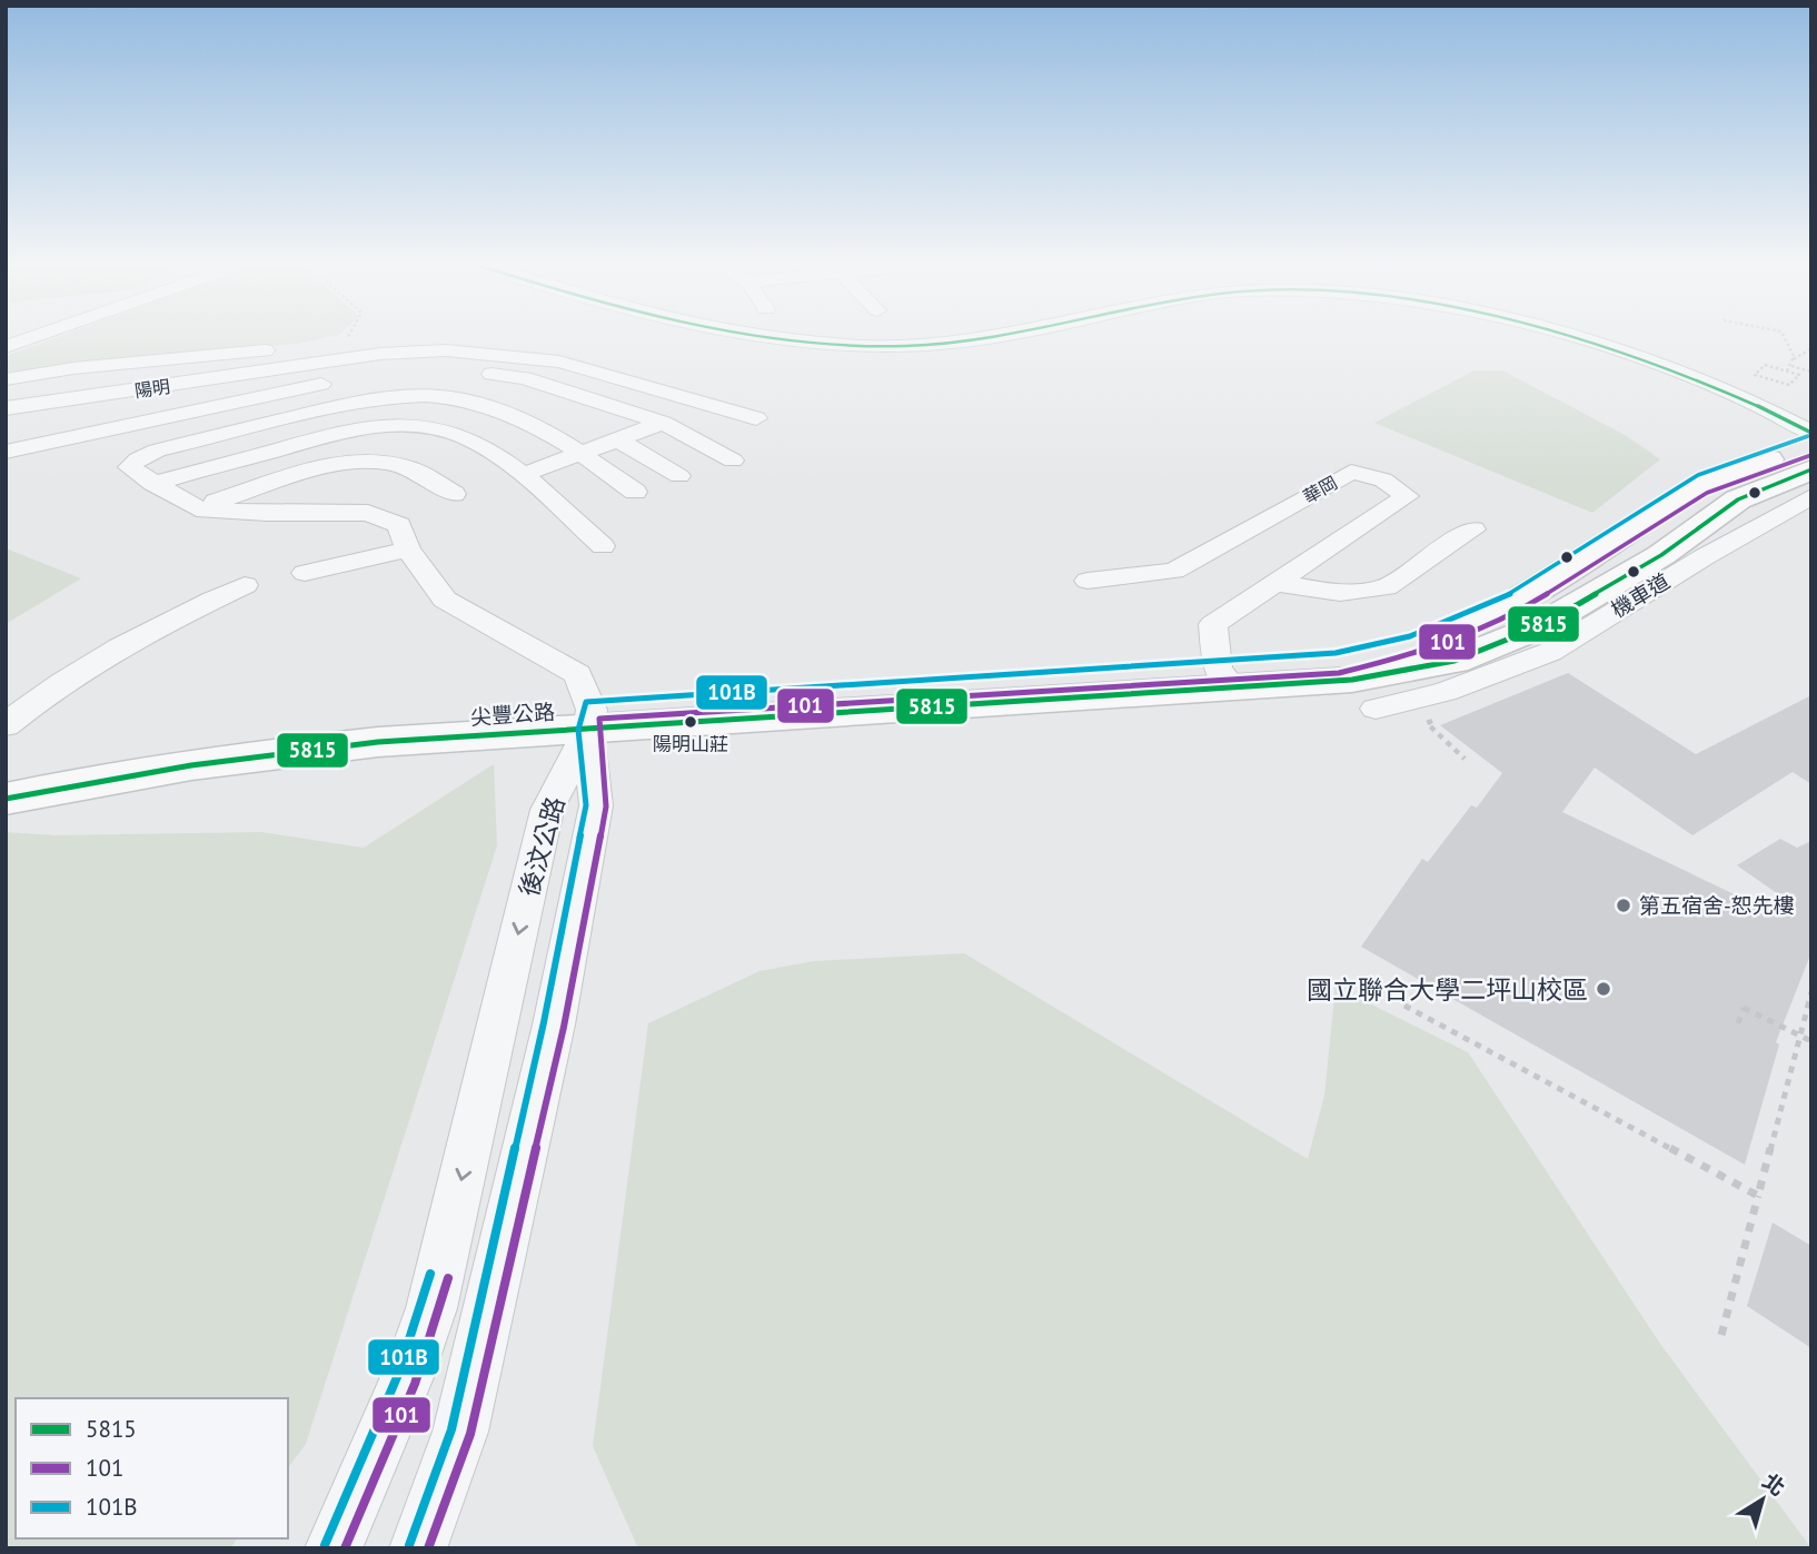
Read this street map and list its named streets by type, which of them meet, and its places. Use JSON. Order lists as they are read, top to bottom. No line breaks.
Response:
{"streets":{"main road":["尖豐公路"],"street":["陽明","華岡","機車道","後汶公路"]},"crossings":[["華岡","尖豐公路"],["尖豐公路","後汶公路"]],"places":["陽明山莊","第五宿舍-恕先樓","國立聯合大學二坪山校區"],"lines":["transit line 5815","transit line 101B","transit line 101"],"legend":["5815","101","101B"],"north":"top right"}
